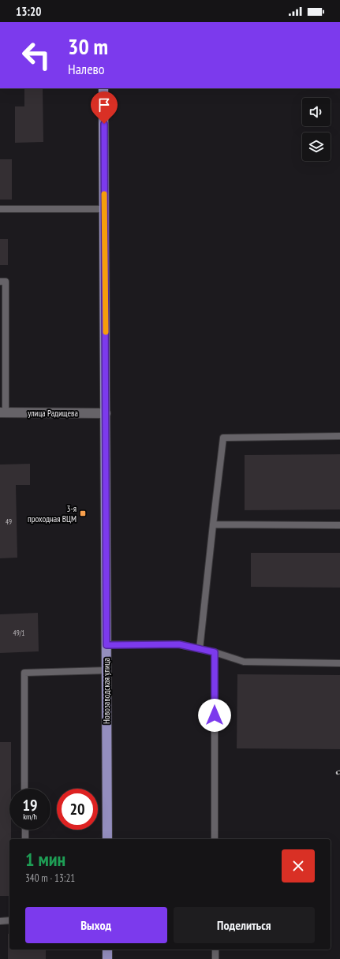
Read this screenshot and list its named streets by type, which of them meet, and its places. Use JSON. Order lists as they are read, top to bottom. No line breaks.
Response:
{"streets":{"main road":["Новозаводская улица"],"street":["улица Радищева"]},"crossings":[["улица Радищева","Новозаводская улица"]],"places":{"transit":["3-я проходная ВЦМ"]},"house_numbers":["49","49/1"],"page":{"status":"13:20","turn":["30 m","Налево"],"speed":"19 km/h","limit":"20","heading":["1 мин","340 m · 13:21"],"buttons":["Выход","Поделиться"]}}
